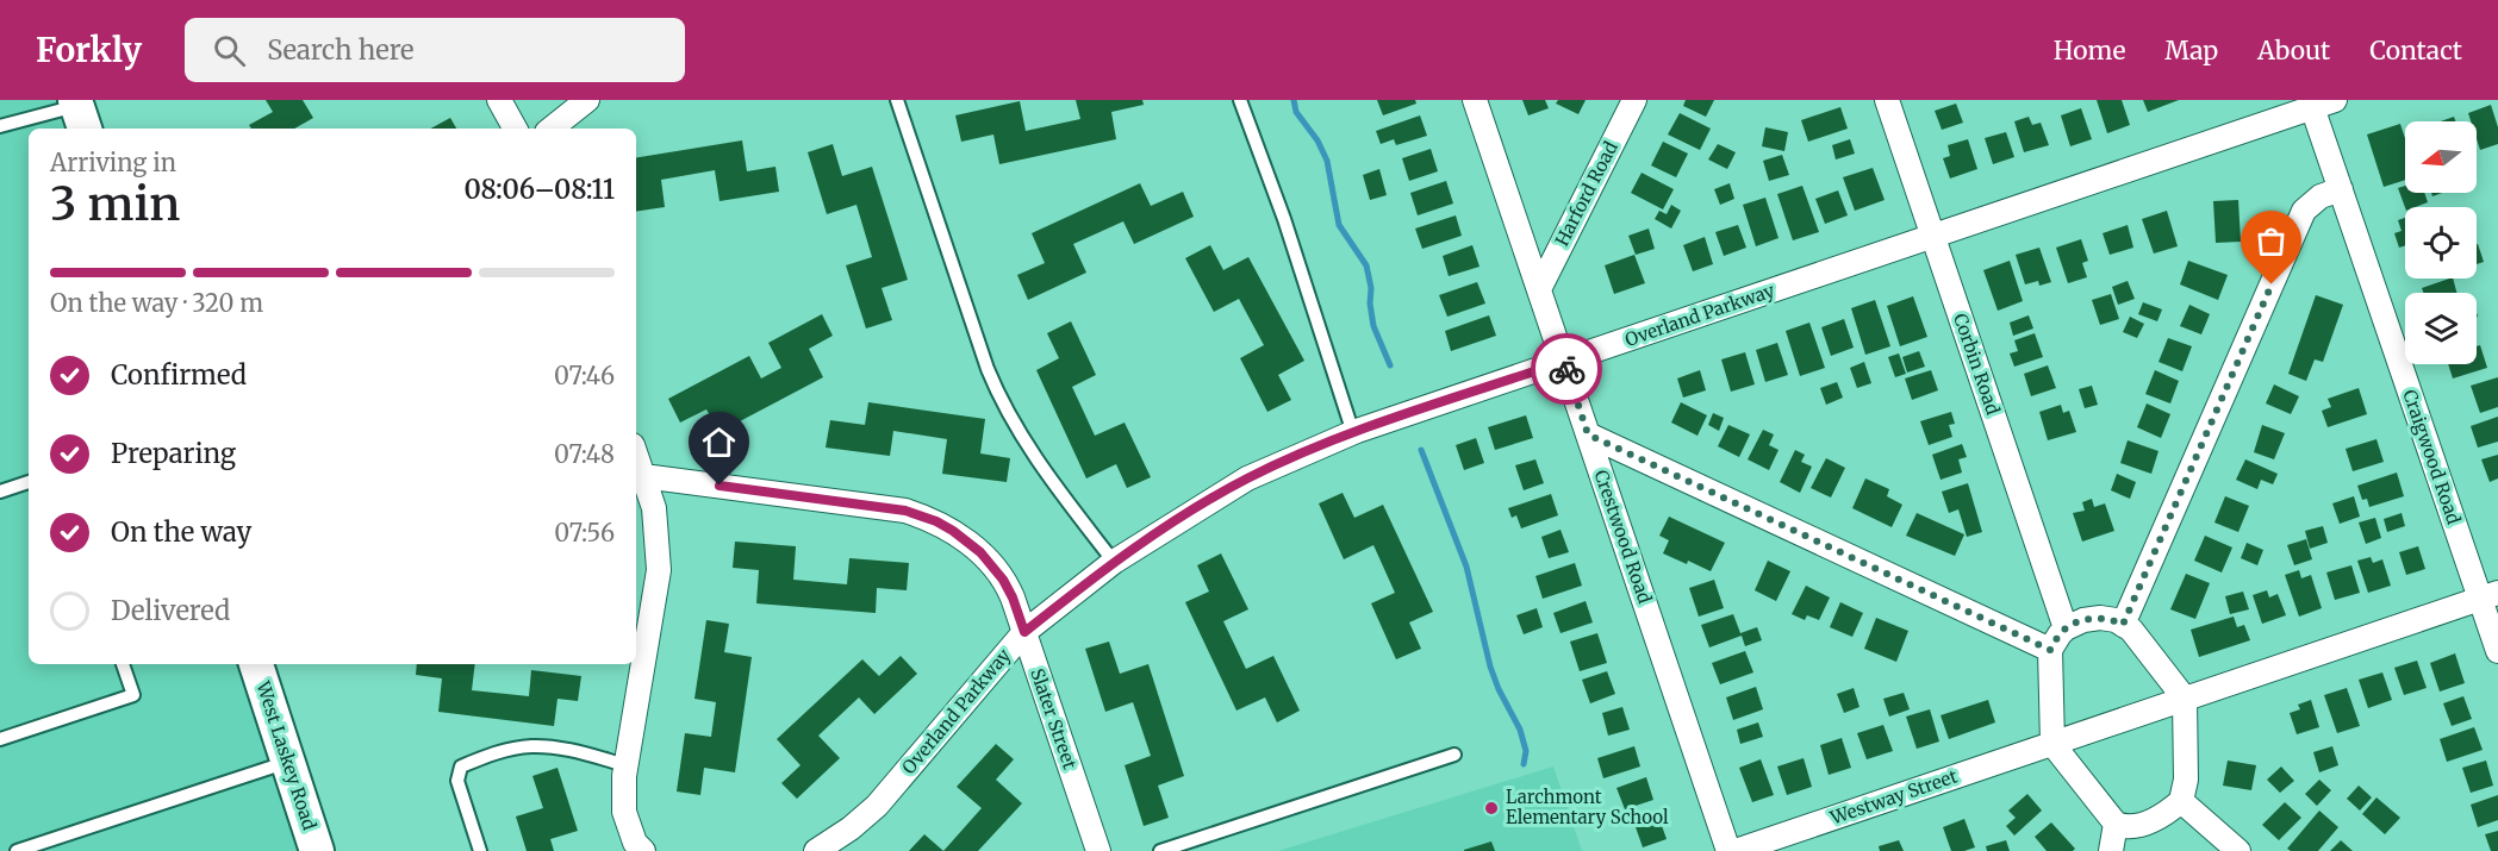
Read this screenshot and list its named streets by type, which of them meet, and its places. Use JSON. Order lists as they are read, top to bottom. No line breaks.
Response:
{"streets":{"main road":["West Laskey Road"],"street":["Harford Road","Overland Parkway","Corbin Road","Craigwood Road","Crestwood Road","Slater Street","Westway Street"]},"crossings":[["Harford Road","Crestwood Road"],["Overland Parkway","Corbin Road"],["Overland Parkway","Craigwood Road"],["Overland Parkway","Crestwood Road"],["Overland Parkway","Slater Street"],["Craigwood Road","Westway Street"]],"places":["Larchmont Elementary School"],"north":"left","page":{"header":"Forkly","search":"Search here","nav":["Home","Map","About","Contact"],"heading":["3 min","Arriving in","08:06–08:11"],"bar":"On the way · 320 m","list":[["Confirmed","07:46"],["Preparing","07:48"],["On the way","07:56"],"Delivered"]}}
